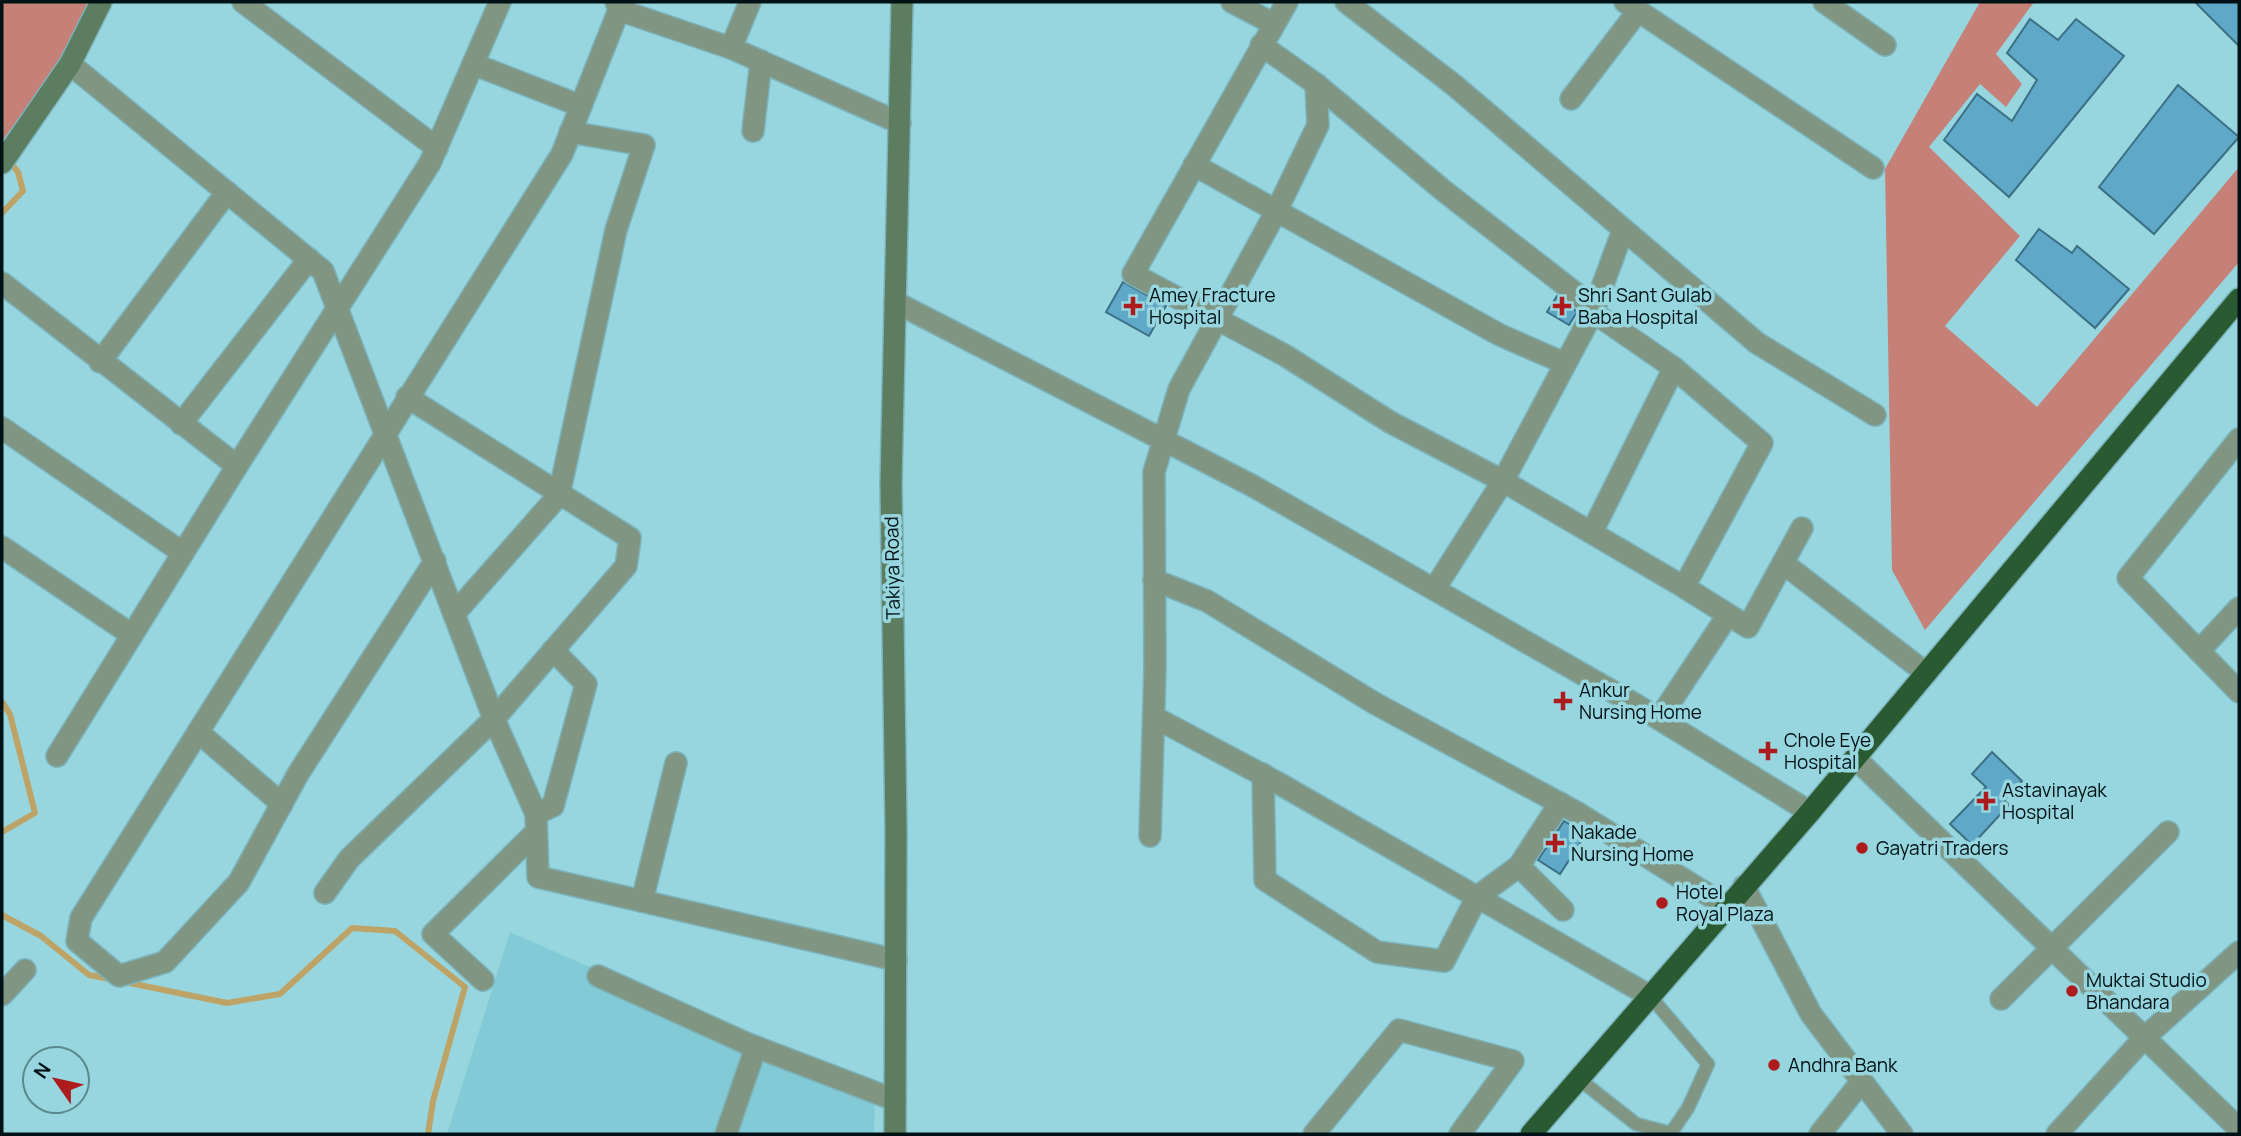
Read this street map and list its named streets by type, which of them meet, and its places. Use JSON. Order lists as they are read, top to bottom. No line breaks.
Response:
{"streets":{"main road":["Takiya Road"]},"places":{"health":["Amey Fracture Hospital","Shri Sant Gulab Baba Hospital","Ankur Nursing Home","Chole Eye Hospital","Astavinayak Hospital","Nakade Nursing Home"],"other":["Gayatri Traders","Hotel Royal Plaza","Muktai Studio Bhandara","Andhra Bank"]},"north":"top left"}
